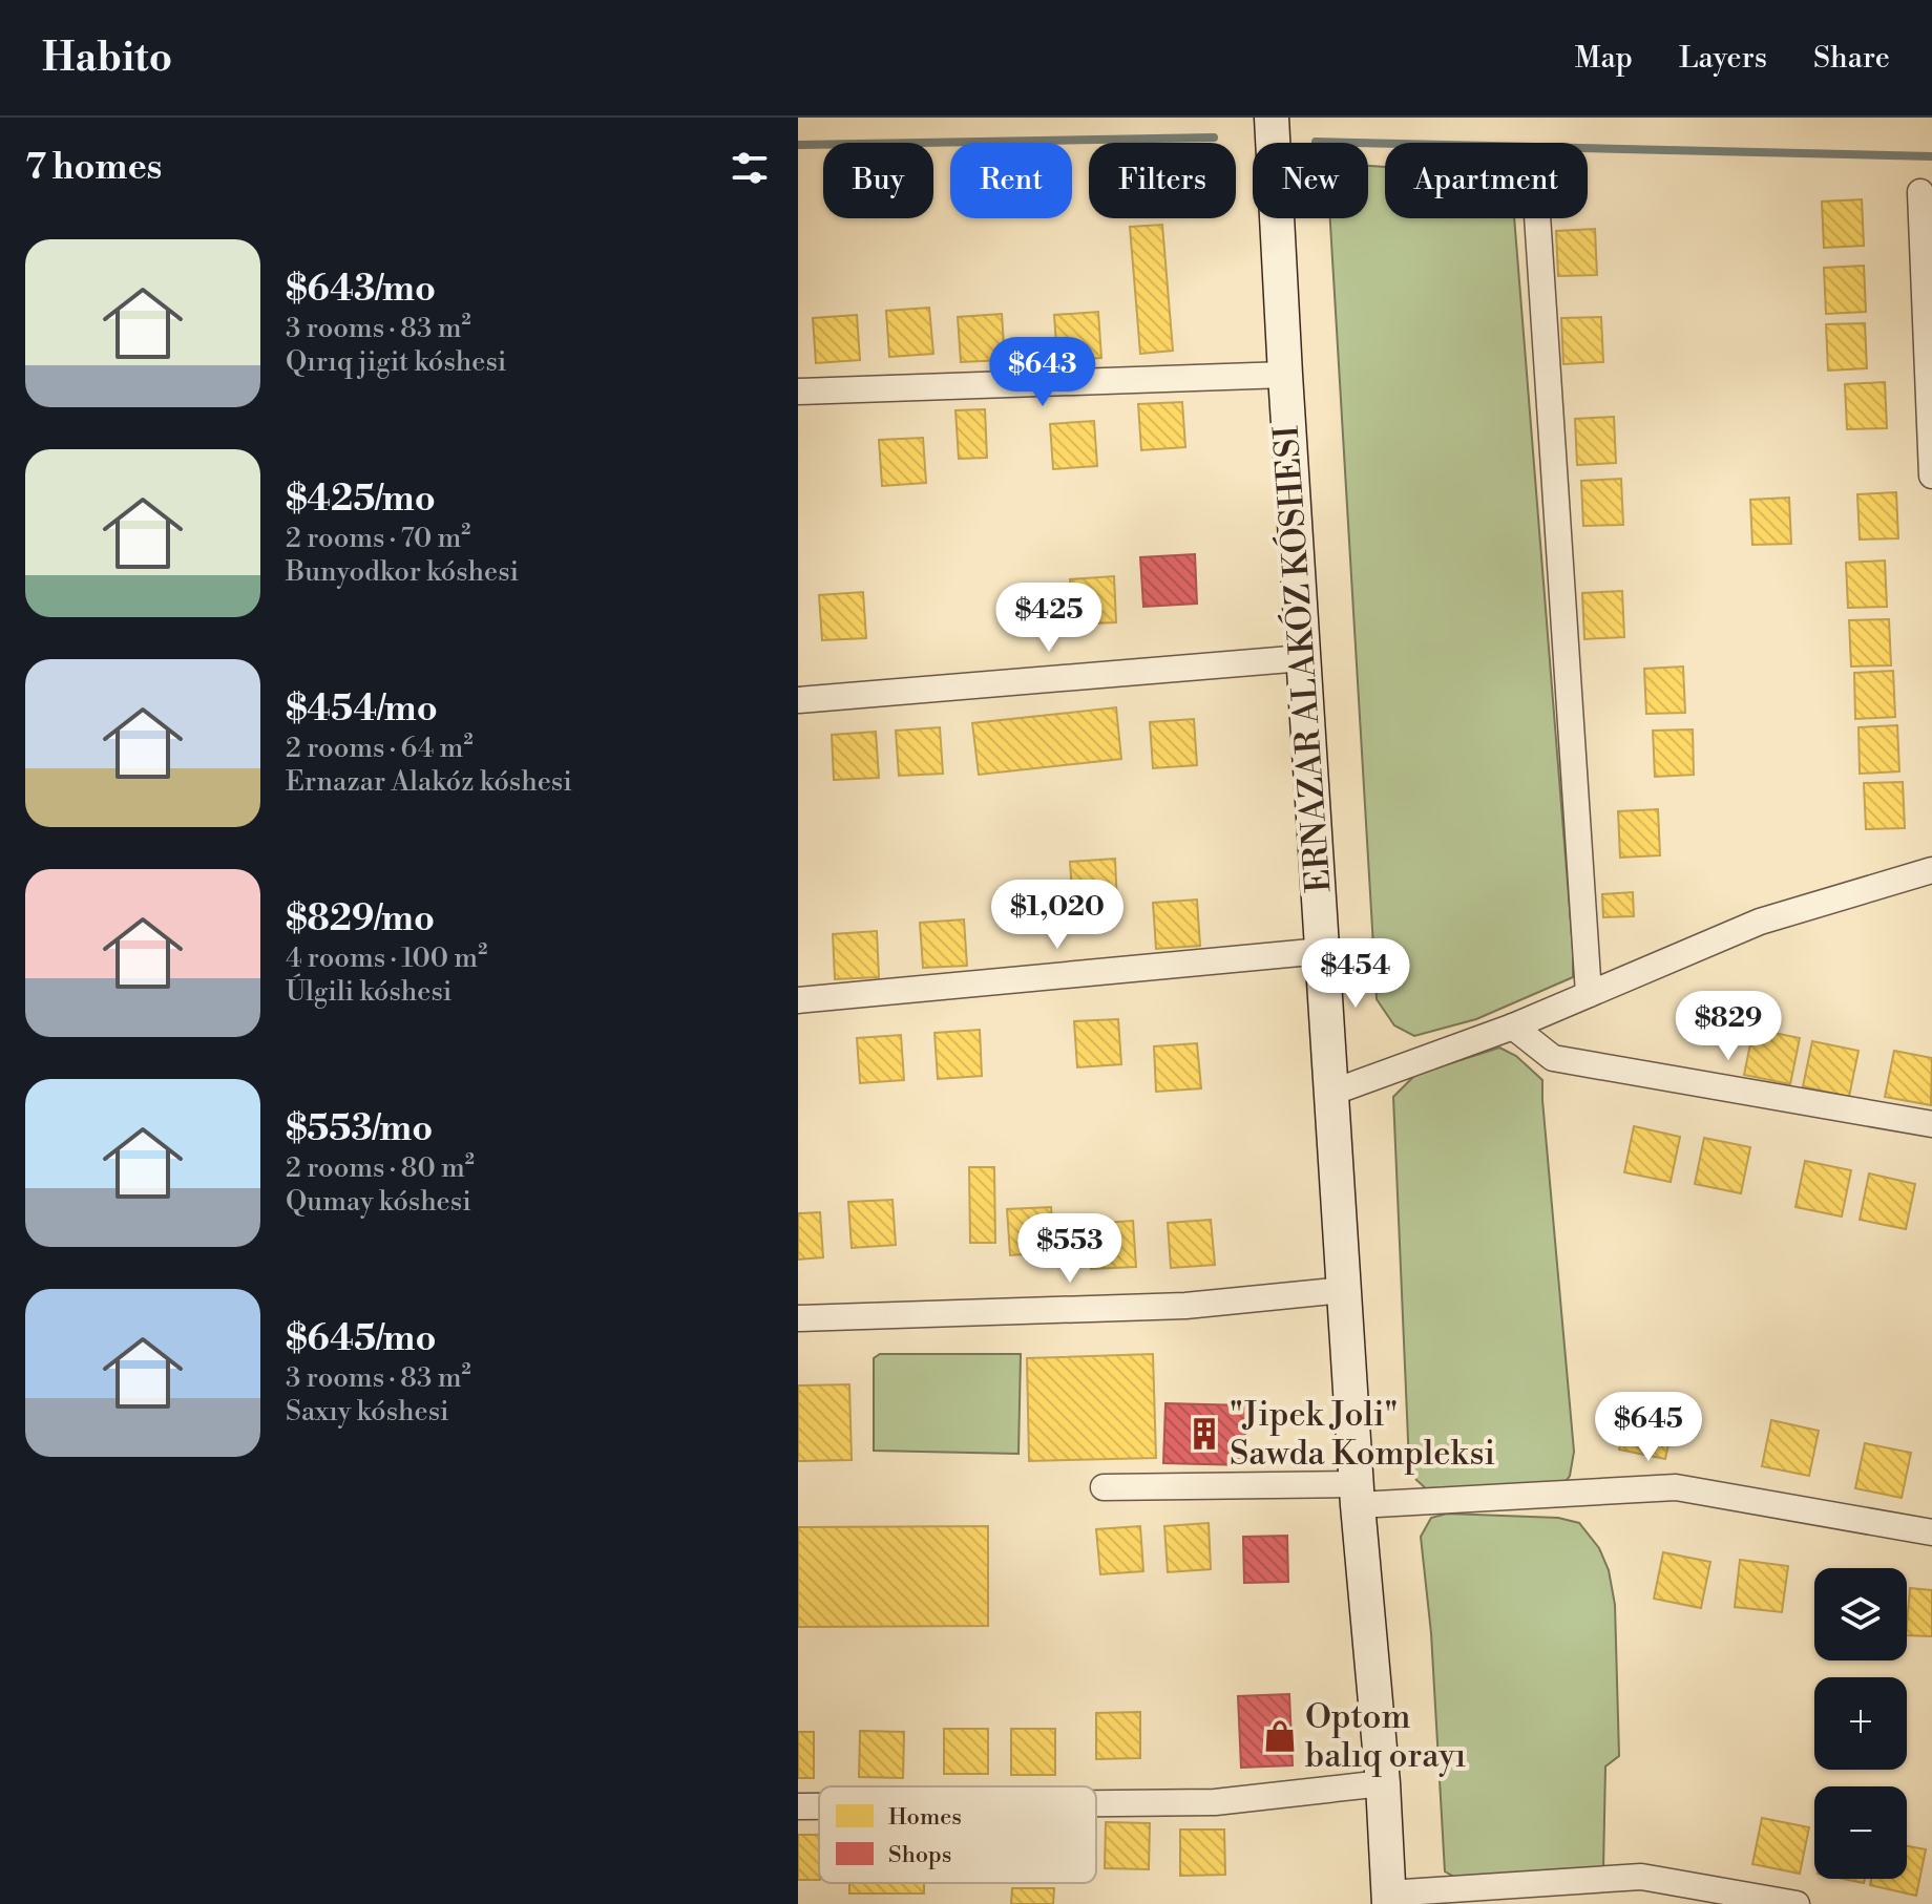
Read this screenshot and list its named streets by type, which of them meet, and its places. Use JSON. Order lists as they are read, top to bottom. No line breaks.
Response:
{"streets":{"main road":["ERNAZAR ALAKÓZ KÓSHESI"]},"places":{"building":["\"Jipek Joli\" Sawda Kompleksi"],"shop":["Optom balıq orayı"]},"legend":["Homes","Shops"],"page":{"header":"Habito","nav":["Map","Layers","Share"],"heading":"7 homes","chip":["Buy","Rent","Filters","New","Apartment"],"list":[{"name":"$643/mo","note":"3 rooms · 83 m² · Qırıq jigit kóshesi"},{"name":"$425/mo","note":"2 rooms · 70 m² · Bunyodkor kóshesi"},{"name":"$454/mo","note":"2 rooms · 64 m² · Ernazar Alakóz kóshesi"},{"name":"$829/mo","note":"4 rooms · 100 m² · Úlgili kóshesi"},{"name":"$553/mo","note":"2 rooms · 80 m² · Qumay kóshesi"},{"name":"$645/mo","note":"3 rooms · 83 m² · Saxıy kóshesi"}],"price":["$643","$425","$1,020","$454","$829","$553","$645"],"map_buttons":["+","−"]}}
